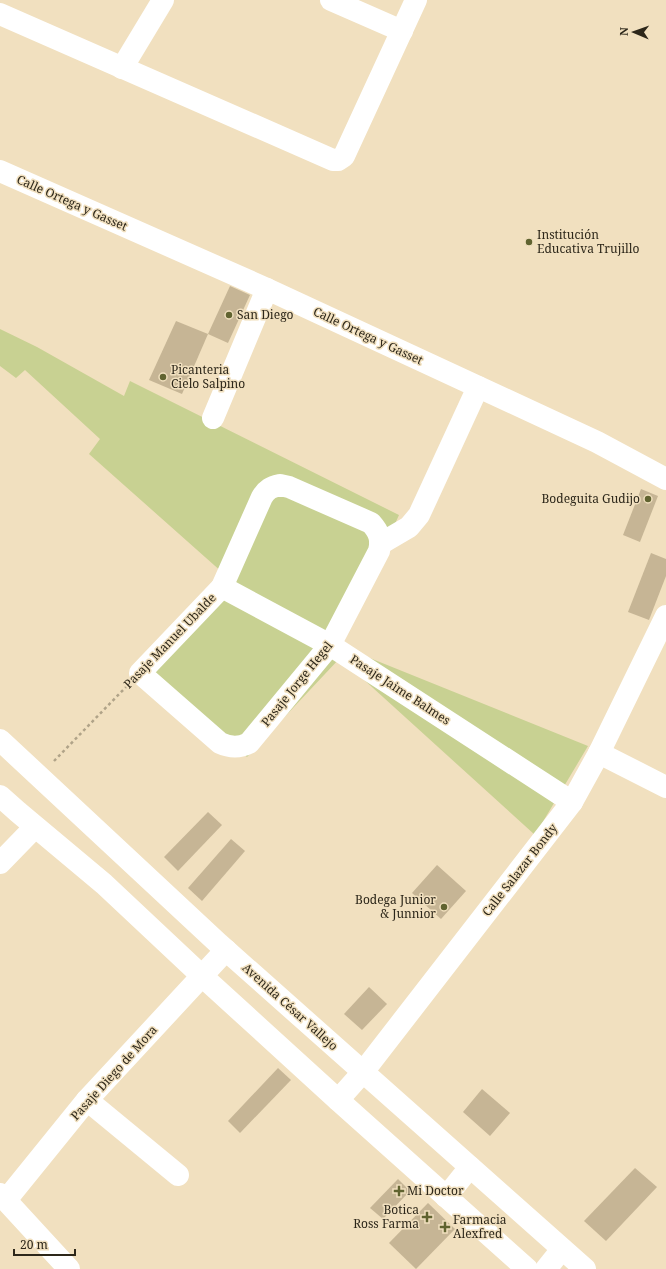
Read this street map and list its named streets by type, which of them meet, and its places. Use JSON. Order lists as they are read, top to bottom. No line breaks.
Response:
{"streets":{"street":["Calle Ortega y Gasset","Pasaje Manuel Ubalde","Pasaje Jorge Hegel","Pasaje Jaime Balmes","Calle Salazar Bondy","Avenida César Vallejo","Pasaje Diego de Mora"]},"crossings":[["Pasaje Manuel Ubalde","Pasaje Jorge Hegel"],["Pasaje Manuel Ubalde","Pasaje Jaime Balmes"],["Pasaje Manuel Ubalde","Avenida César Vallejo"],["Pasaje Jorge Hegel","Pasaje Jaime Balmes"],["Pasaje Jaime Balmes","Calle Salazar Bondy"],["Calle Salazar Bondy","Avenida César Vallejo"],["Avenida César Vallejo","Pasaje Diego de Mora"]],"places":{"other":["Institución Educativa Trujillo","San Diego","Picanteria Cielo Salpino","Bodeguita Gudijo","Bodega Junior & Junnior"],"health":["Mi Doctor","Botica Ross Farma","Farmacia Alexfred"]},"scale_bar":"20 m","north":"left"}
